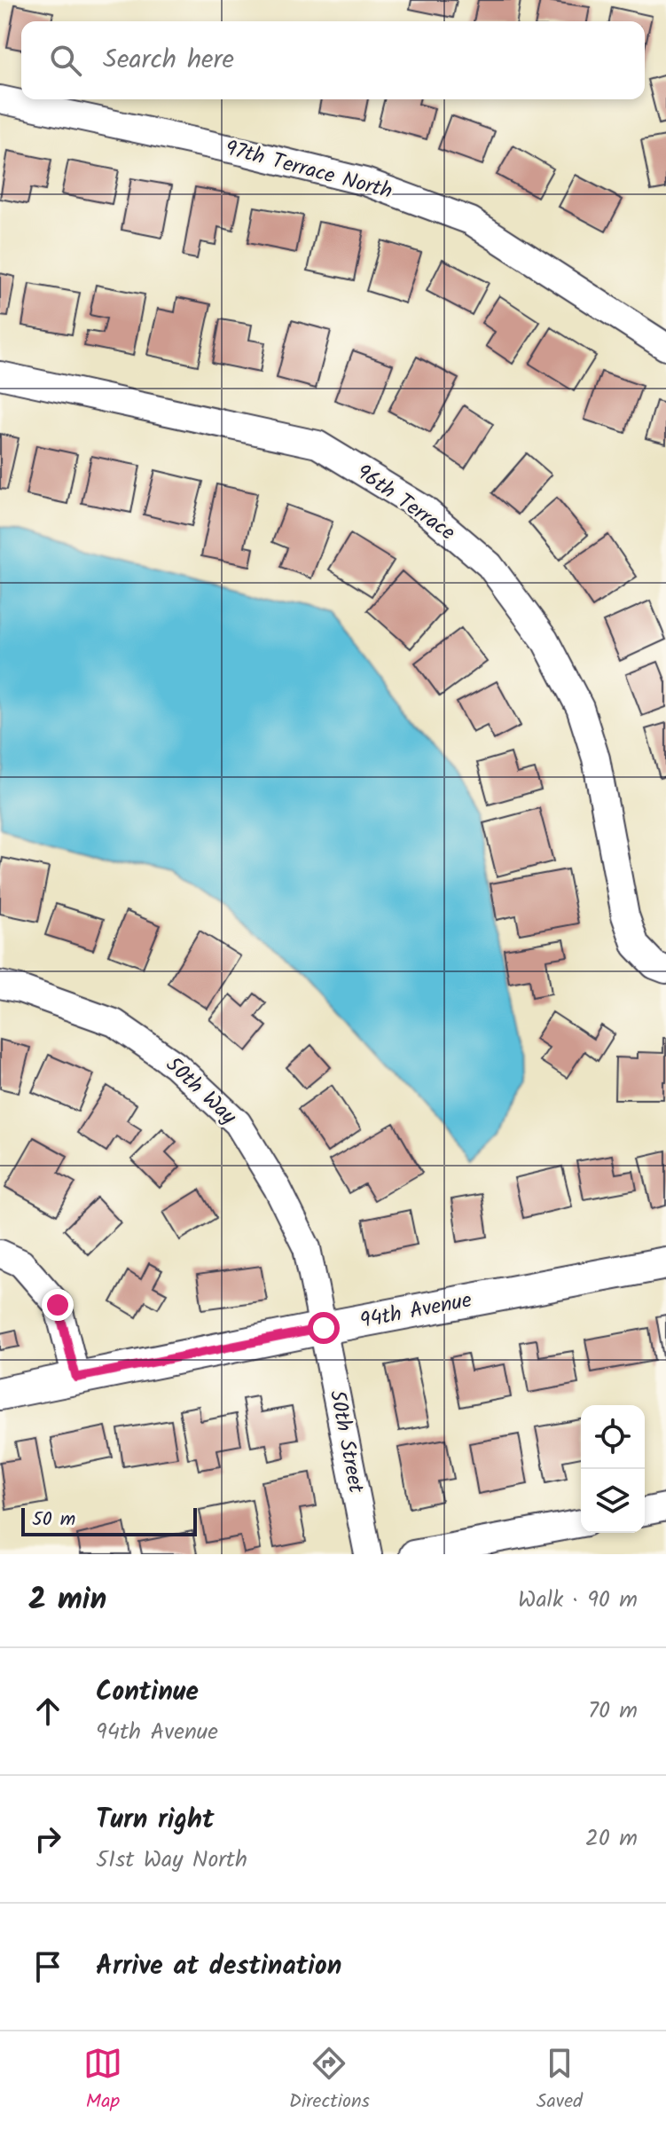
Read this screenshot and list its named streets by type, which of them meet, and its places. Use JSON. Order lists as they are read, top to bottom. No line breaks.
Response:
{"streets":{"street":["97th Terrace North","96th Terrace","50th Way","94th Avenue","50th Street"]},"crossings":[["50th Way","94th Avenue"],["50th Way","50th Street"],["94th Avenue","50th Street"]],"scale_bar":"50 m","page":{"search":"Search here","scale":"50 m","heading":["2 min","Walk · 90 m"],"list":[["Continue","94th Avenue","70 m"],["Turn right","51st Way North","20 m"],"Arrive at destination"],"nav":["Map","Directions","Saved"]}}
